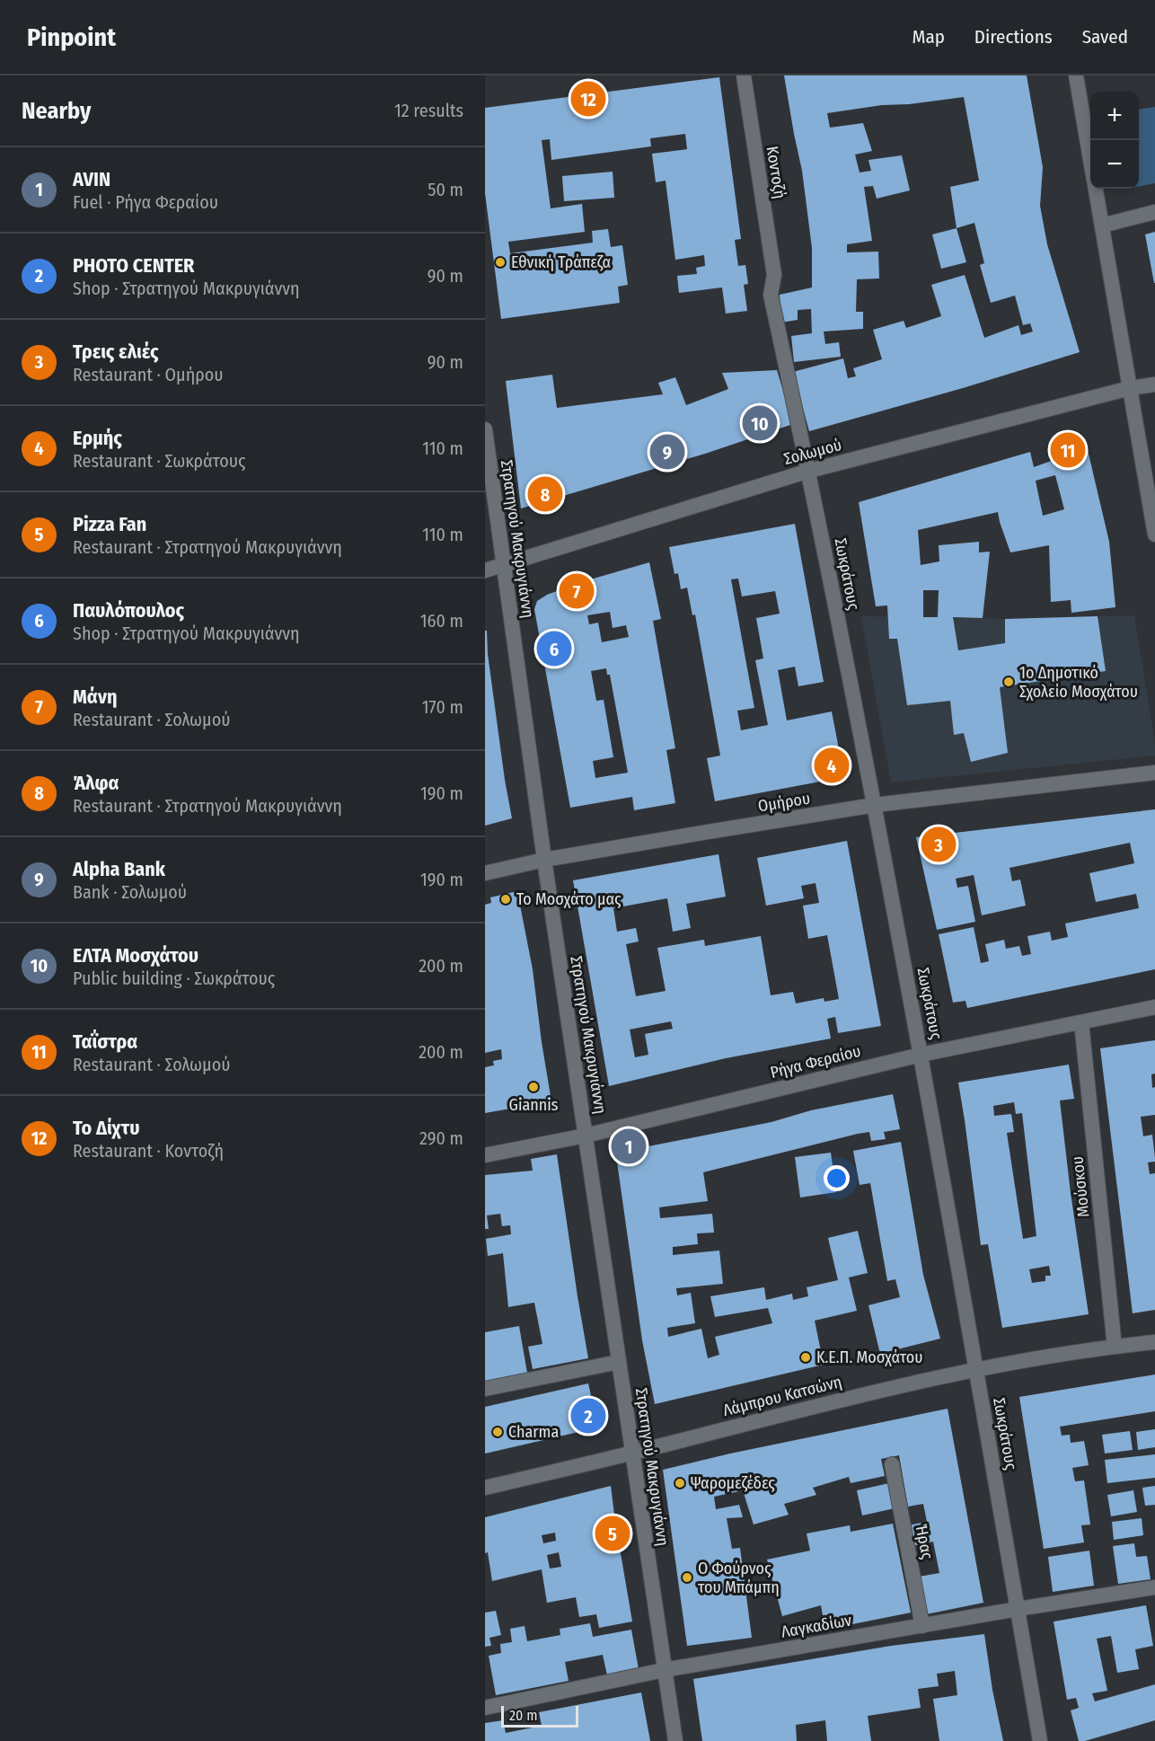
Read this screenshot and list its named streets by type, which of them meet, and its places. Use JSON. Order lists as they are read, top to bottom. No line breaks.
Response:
{"streets":{"street":["Κοντοζή","Σολωμού","Στρατηγού Μακρυγιάννη","Σωκράτους","Ομήρου","Ρήγα Φεραίου","Μούσκου","Λάμπρου Κατσώνη","Ήρας","Λαγκαδίων"]},"crossings":[["Κοντοζή","Σωκράτους"],["Σολωμού","Στρατηγού Μακρυγιάννη"],["Σολωμού","Σωκράτους"],["Στρατηγού Μακρυγιάννη","Ομήρου"],["Στρατηγού Μακρυγιάννη","Ρήγα Φεραίου"],["Στρατηγού Μακρυγιάννη","Λάμπρου Κατσώνη"],["Στρατηγού Μακρυγιάννη","Λαγκαδίων"],["Σωκράτους","Ομήρου"],["Σωκράτους","Ρήγα Φεραίου"],["Σωκράτους","Λάμπρου Κατσώνη"],["Σωκράτους","Λαγκαδίων"],["Ρήγα Φεραίου","Μούσκου"],["Μούσκου","Λάμπρου Κατσώνη"],["Ήρας","Λαγκαδίων"]],"places":["Εθνική Τράπεζα","1ο Δημοτικό Σχολείο Μοσχάτου","Το Μοσχάτο μας","Giannis","Κ.Ε.Π. Μοσχάτου","Charma","Ψαρομεζέδες","Ο Φούρνος του Μπάμπη"],"scale_bar":"20 m","page":{"header":"Pinpoint","nav":["Map","Directions","Saved"],"heading":["Nearby","12 results"],"pins":["12","10","11","9","8","7","6","4","3","1","2","5"],"map_buttons":["+","−"],"list":[{"mark":"1","name":"AVIN","note":"Fuel · Ρήγα Φεραίου","value":"50 m"},{"mark":"2","name":"PHOTO CENTER","note":"Shop · Στρατηγού Μακρυγιάννη","value":"90 m"},{"mark":"3","name":"Τρεις ελιές","note":"Restaurant · Ομήρου","value":"90 m"},{"mark":"4","name":"Ερμής","note":"Restaurant · Σωκράτους","value":"110 m"},{"mark":"5","name":"Pizza Fan","note":"Restaurant · Στρατηγού Μακρυγιάννη","value":"110 m"},{"mark":"6","name":"Παυλόπουλος","note":"Shop · Στρατηγού Μακρυγιάννη","value":"160 m"},{"mark":"7","name":"Μάνη","note":"Restaurant · Σολωμού","value":"170 m"},{"mark":"8","name":"Άλφα","note":"Restaurant · Στρατηγού Μακρυγιάννη","value":"190 m"},{"mark":"9","name":"Alpha Bank","note":"Bank · Σολωμού","value":"190 m"},{"mark":"10","name":"ΕΛΤΑ Μοσχάτου","note":"Public building · Σωκράτους","value":"200 m"},{"mark":"11","name":"Ταΐστρα","note":"Restaurant · Σολωμού","value":"200 m"},{"mark":"12","name":"Το Δίχτυ","note":"Restaurant · Κοντοζή","value":"290 m"}],"scale":"20 m"}}
